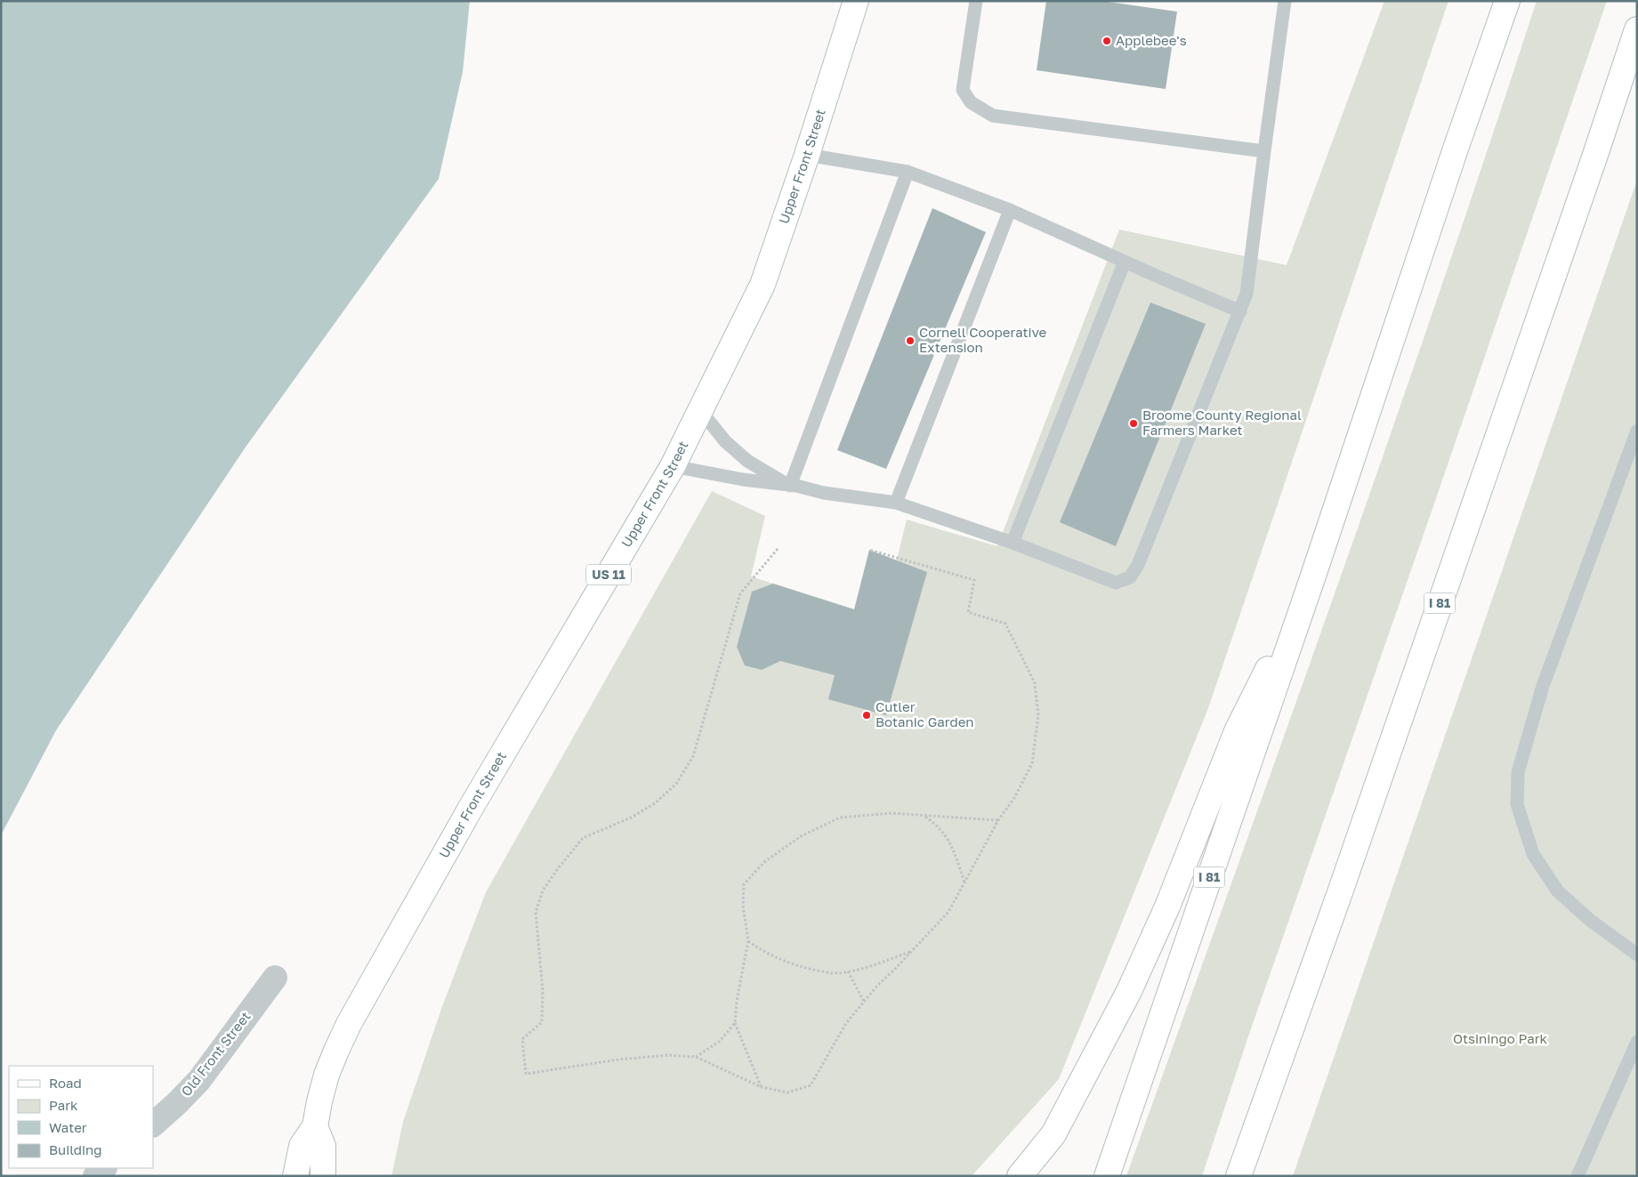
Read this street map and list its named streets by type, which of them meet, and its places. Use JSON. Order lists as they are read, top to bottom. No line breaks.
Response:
{"streets":{"main road":["Upper Front Street","US 11","I 81"],"street":["Old Front Street"]},"parks":["Otsiningo Park"],"places":["Applebee's","Cornell Cooperative Extension","Broome County Regional Farmers Market","Cutler Botanic Garden"],"legend":["Road","Park","Water","Building"]}
